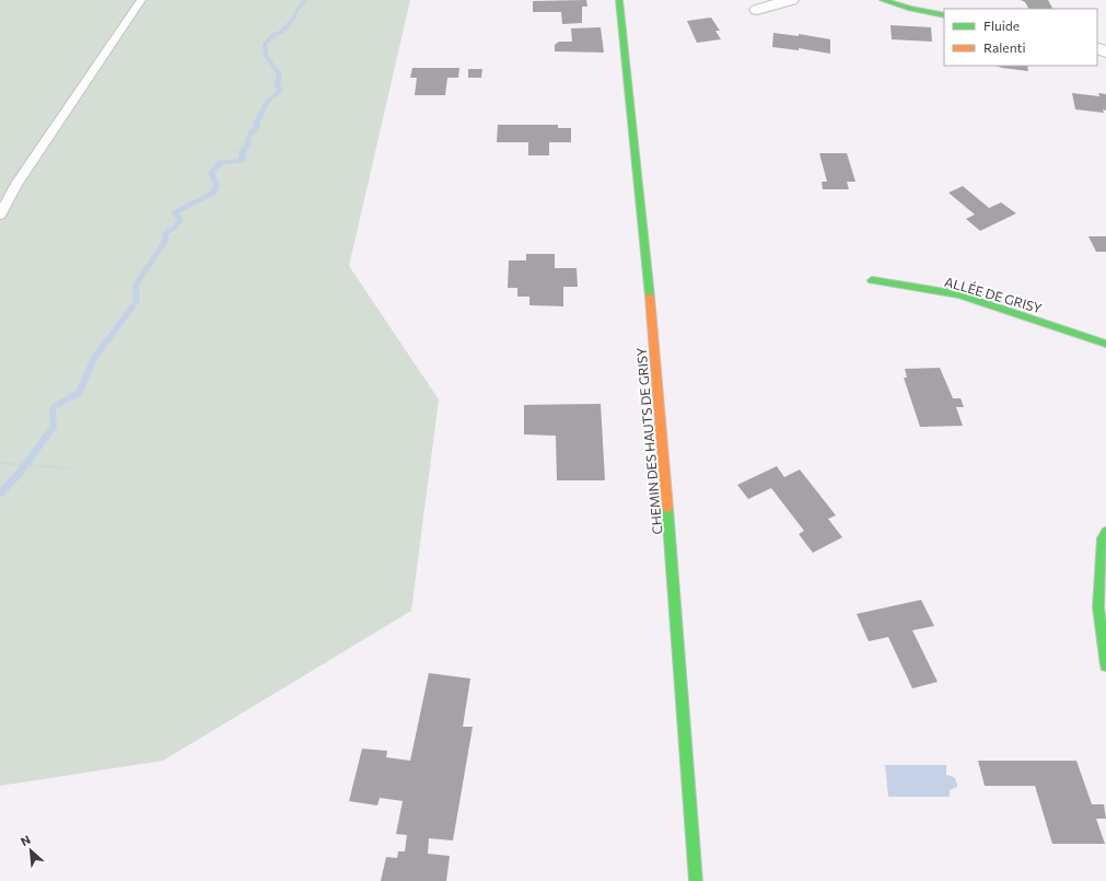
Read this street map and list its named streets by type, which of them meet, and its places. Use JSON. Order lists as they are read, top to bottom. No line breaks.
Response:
{"streets":{"street":["ALLÉE DE GRISY","CHEMIN DES HAUTS DE GRISY"]},"legend":["Fluide","Ralenti"],"north":"top left"}
